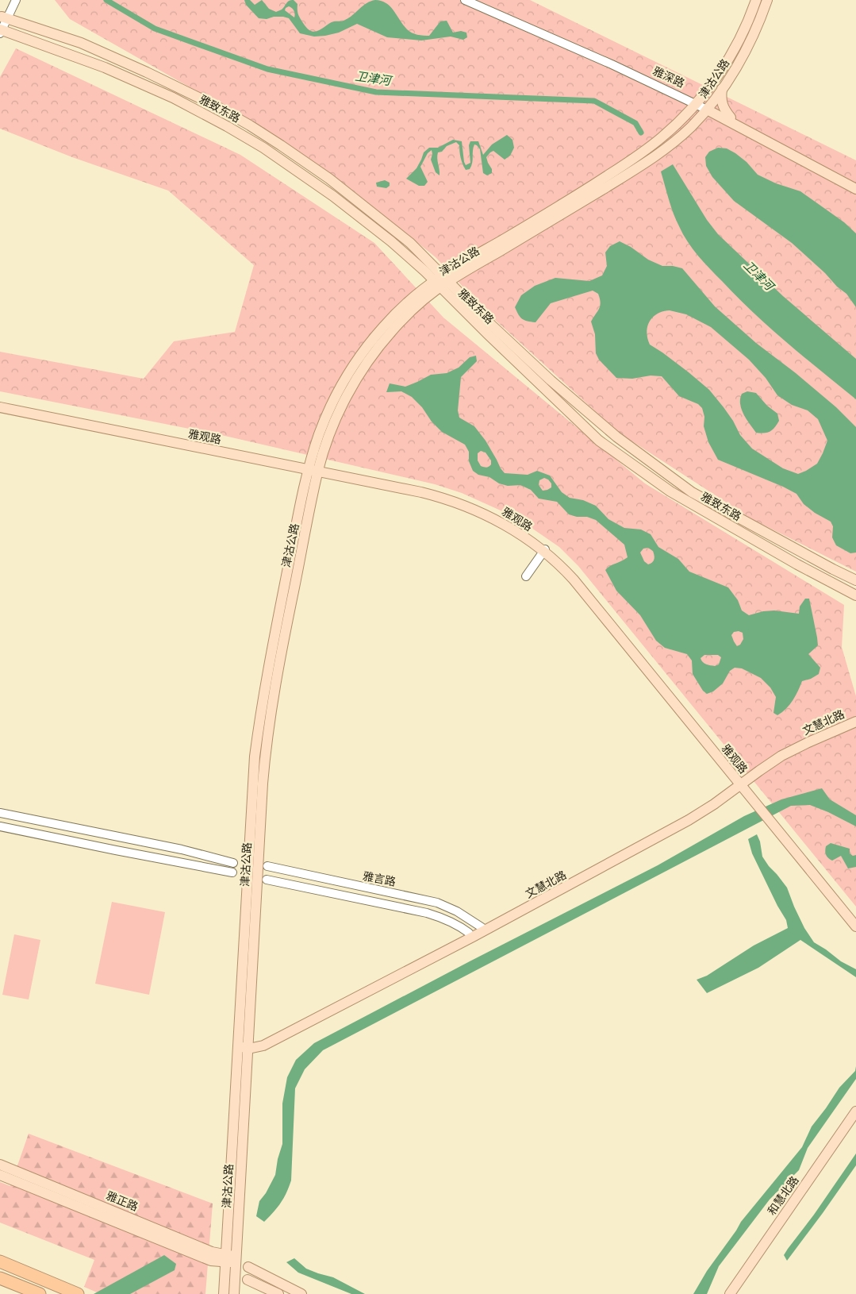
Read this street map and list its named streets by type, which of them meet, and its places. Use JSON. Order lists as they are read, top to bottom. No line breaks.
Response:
{"streets":{"main road":["雅深路","津沽公路","雅致东路","雅观路","文慧北路","和慧北路","雅正路"],"street":["雅言路"]},"crossings":[["雅深路","津沽公路"],["津沽公路","雅致东路"],["津沽公路","雅观路"],["津沽公路","文慧北路"],["津沽公路","雅正路"],["雅观路","文慧北路"],["文慧北路","雅言路"]],"water":["卫津河"]}
